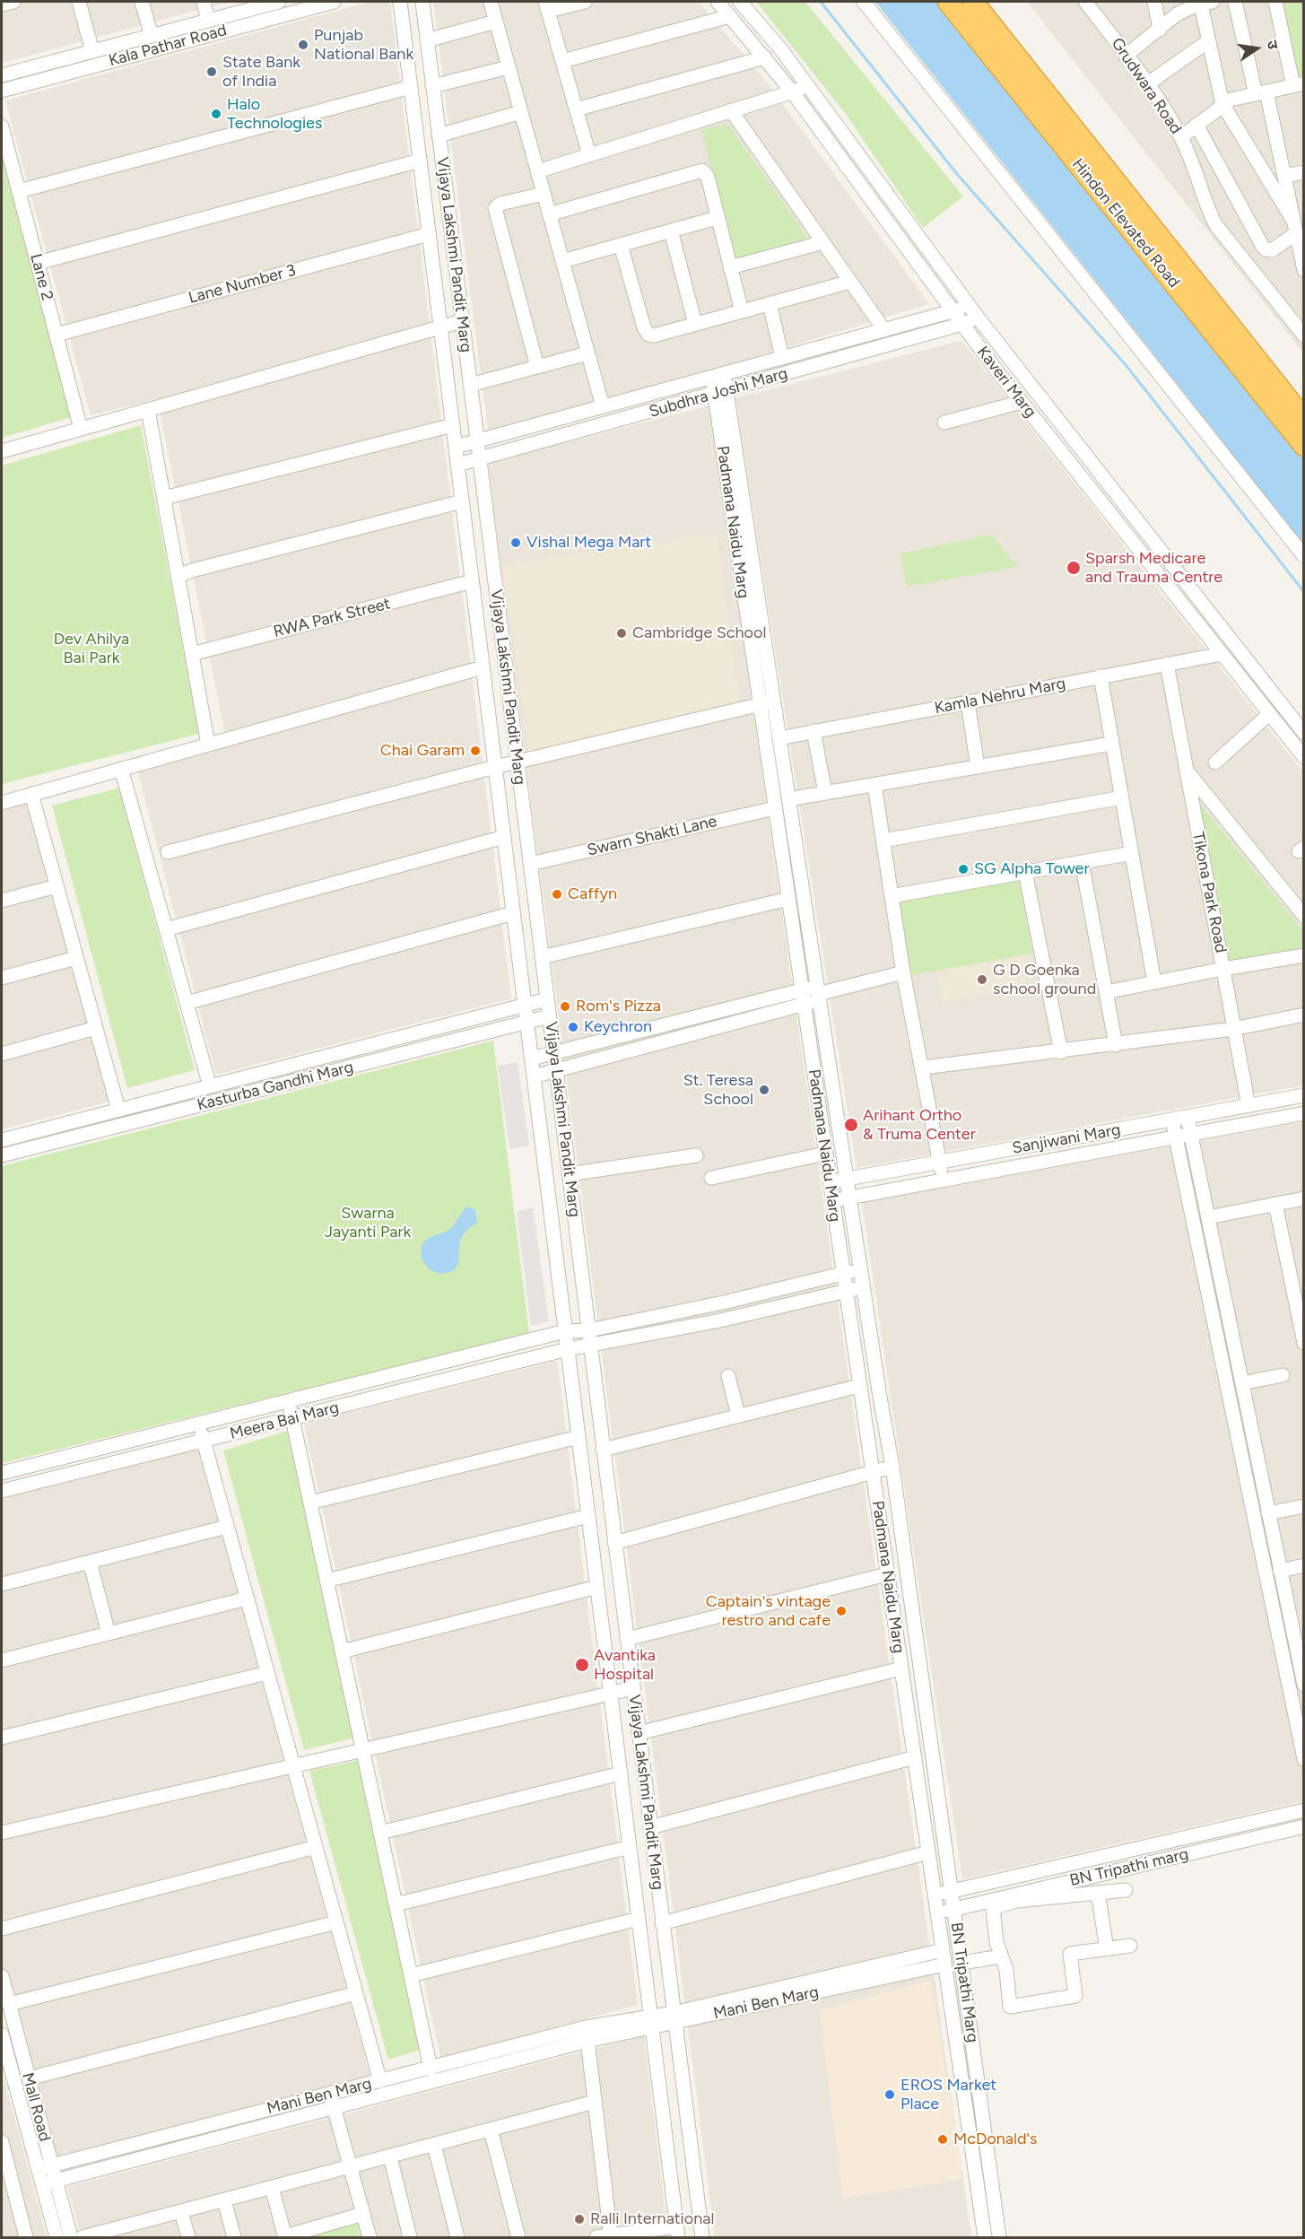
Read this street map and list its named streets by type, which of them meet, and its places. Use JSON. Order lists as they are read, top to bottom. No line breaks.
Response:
{"streets":{"highway":["Hindon Elevated Road"],"street":["Kala Pathar Road","Grudwara Road","Vijaya Lakshmi Pandit Marg","Lane 2","Lane Number 3","Kaveri Marg","Subdhra Joshi Marg","Padmana Naidu Marg","RWA Park Street","Kamla Nehru Marg","Swarn Shakti Lane","Tikona Park Road","Kasturba Gandhi Marg","Sanjiwani Marg","Meera Bai Marg","BN Tripathi marg","BN Tripathi Marg","Mani Ben Marg","Mall Road"]},"crossings":[["Vijaya Lakshmi Pandit Marg","Lane Number 3"],["Vijaya Lakshmi Pandit Marg","Subdhra Joshi Marg"],["Vijaya Lakshmi Pandit Marg","RWA Park Street"],["Vijaya Lakshmi Pandit Marg","Swarn Shakti Lane"],["Vijaya Lakshmi Pandit Marg","Kasturba Gandhi Marg"],["Vijaya Lakshmi Pandit Marg","Meera Bai Marg"],["Vijaya Lakshmi Pandit Marg","Mani Ben Marg"],["Lane 2","Lane Number 3"],["Kaveri Marg","Subdhra Joshi Marg"],["Kaveri Marg","Kamla Nehru Marg"],["Subdhra Joshi Marg","Padmana Naidu Marg"],["Padmana Naidu Marg","Kamla Nehru Marg"],["Padmana Naidu Marg","Swarn Shakti Lane"],["Padmana Naidu Marg","Sanjiwani Marg"],["Padmana Naidu Marg","Meera Bai Marg"],["Padmana Naidu Marg","BN Tripathi marg"],["Padmana Naidu Marg","BN Tripathi Marg"],["Kamla Nehru Marg","Tikona Park Road"],["BN Tripathi marg","BN Tripathi Marg"],["BN Tripathi Marg","Mani Ben Marg"],["Mani Ben Marg","Mall Road"]],"parks":["Dev Ahilya Bai Park","Swarna Jayanti Park"],"places":["Punjab National Bank","State Bank of India","Halo Technologies","Vishal Mega Mart","Sparsh Medicare and Trauma Centre","Cambridge School","Chai Garam","SG Alpha Tower","Caffyn","G D Goenka school ground","Rom's Pizza","Keychron","St. Teresa School","Arihant Ortho & Truma Center","Captain's vintage restro and cafe","Avantika Hospital","EROS Market Place","McDonald's","Ralli International"],"north":"right"}
